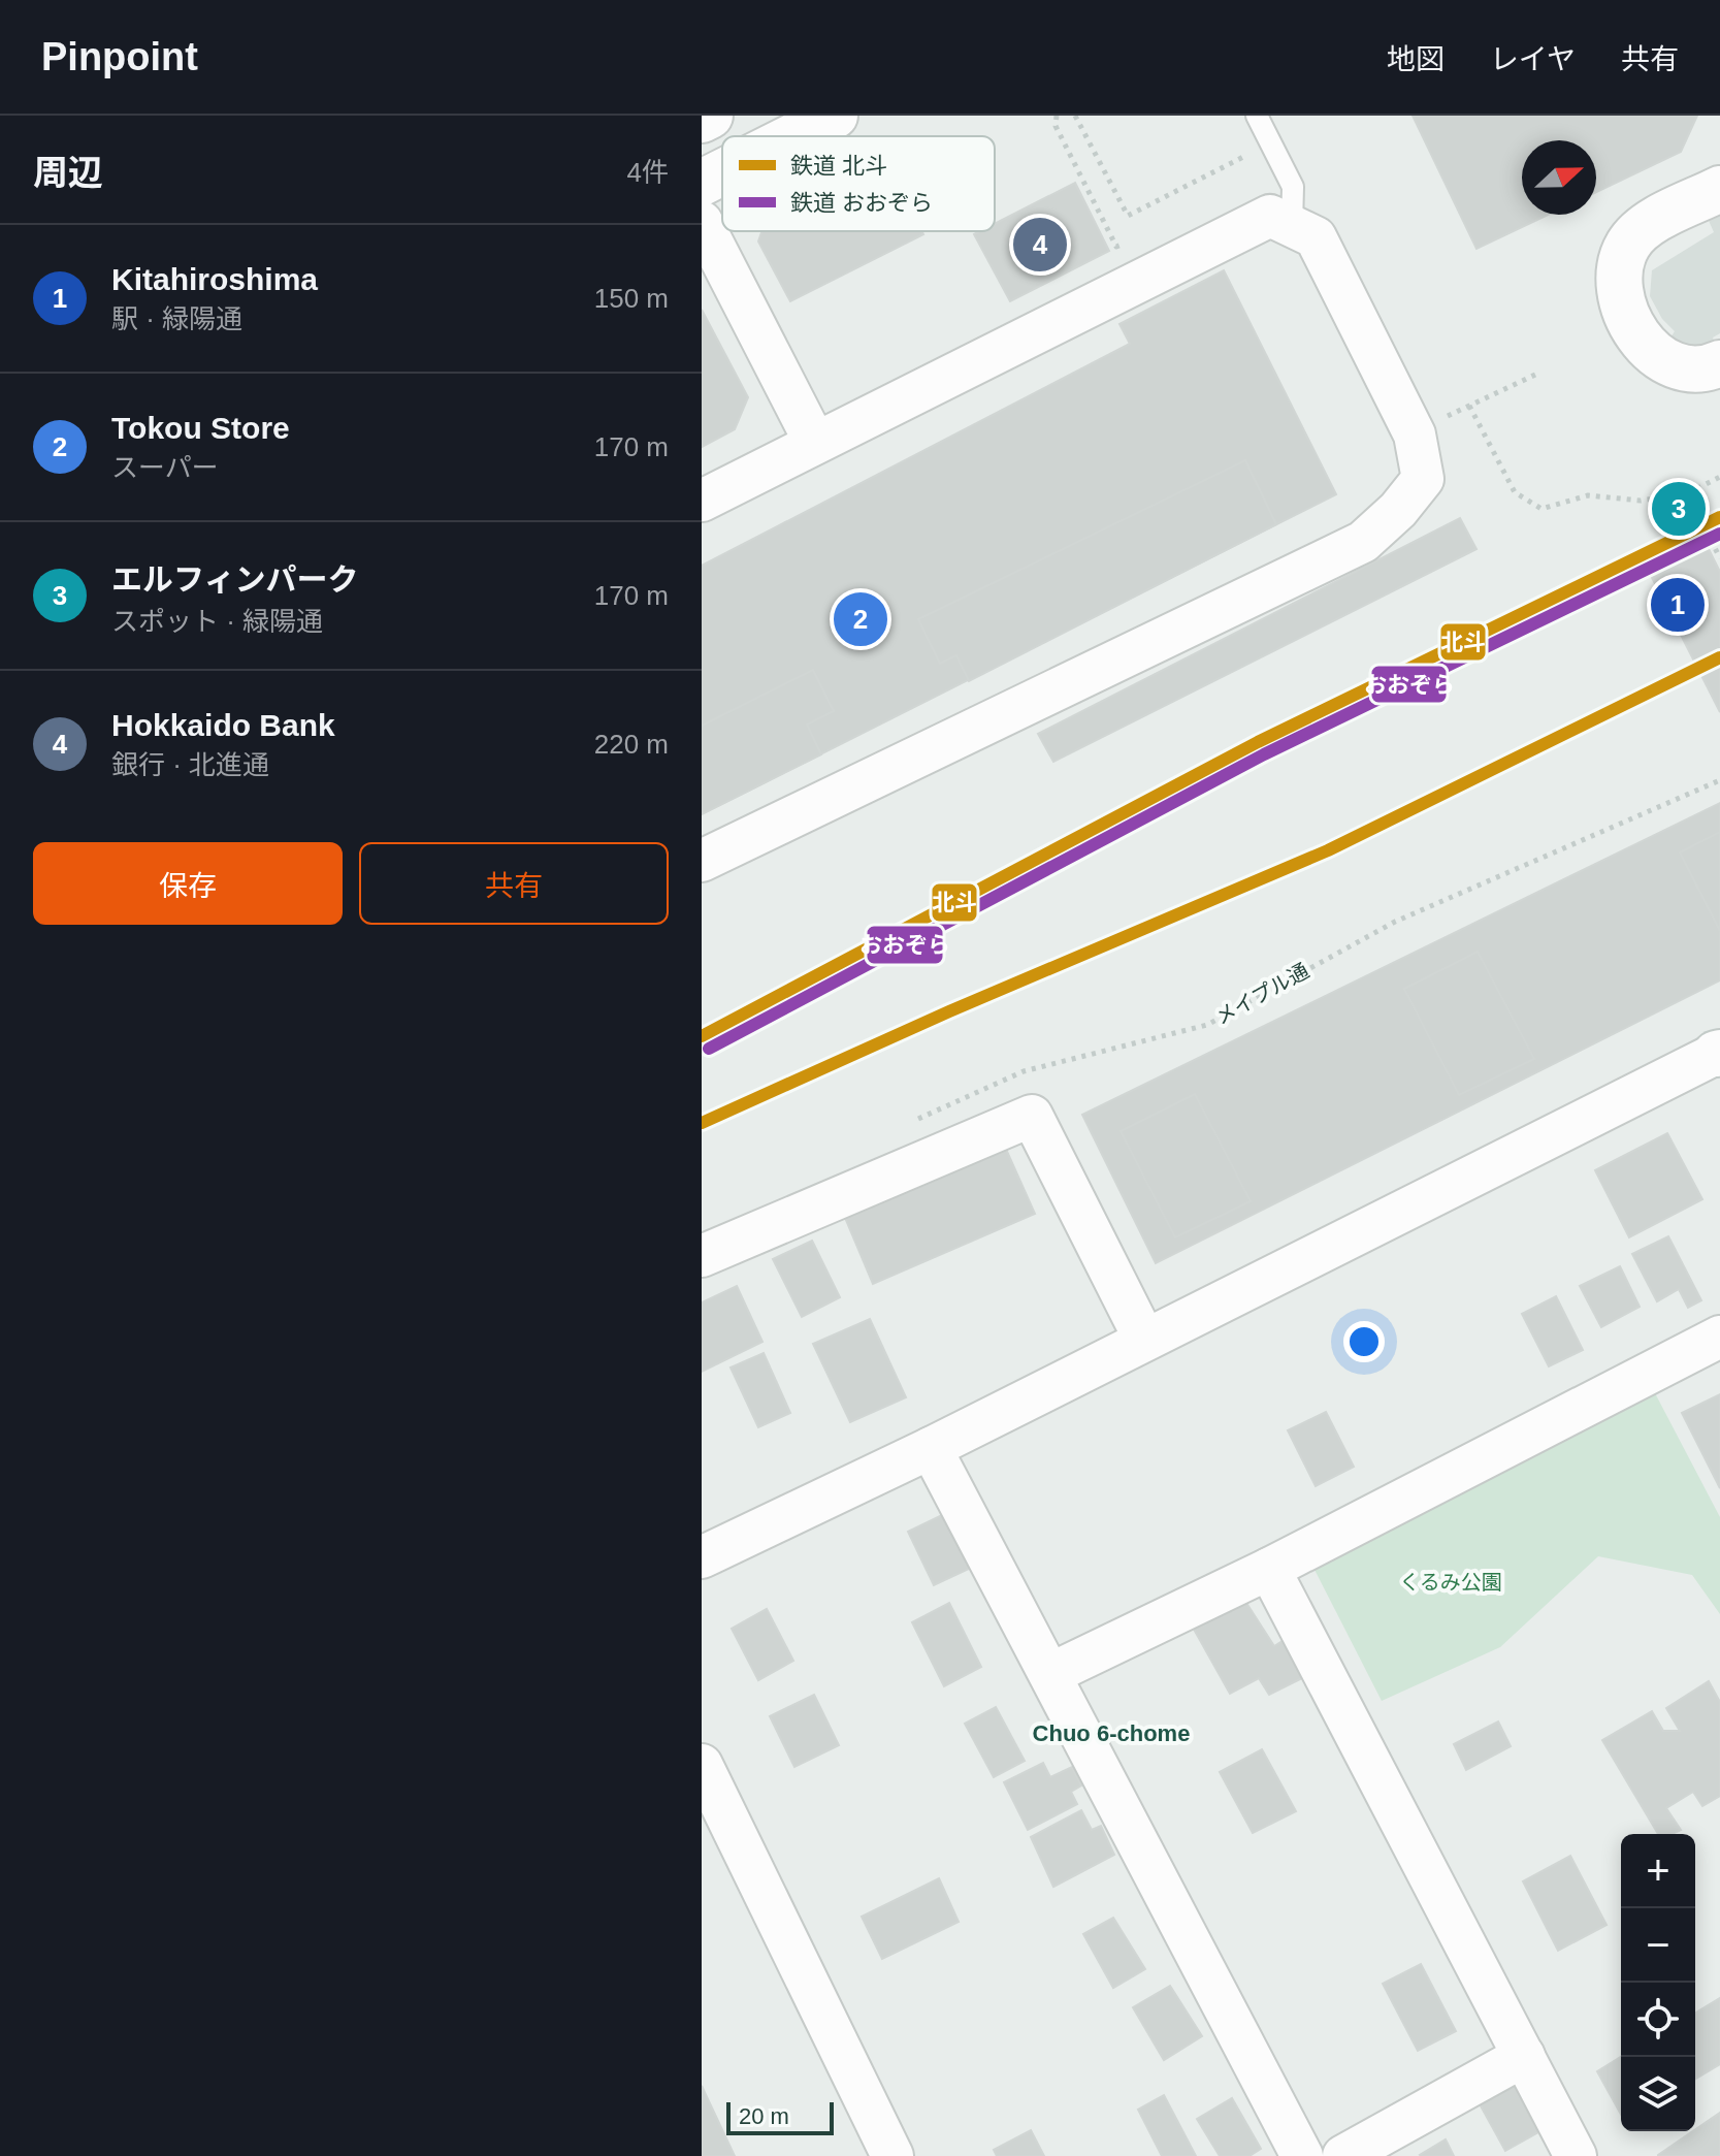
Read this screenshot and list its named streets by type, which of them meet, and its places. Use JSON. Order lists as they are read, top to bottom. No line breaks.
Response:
{"streets":{"path":["メイプル通"]},"districts":["Chuo 6-chome"],"parks":["くるみ公園"],"lines":["rail line 北斗","rail line おおぞら"],"legend":["鉄道 北斗","鉄道 おおぞら"],"scale_bar":"20 m","north":"right","page":{"header":"Pinpoint","nav":["地図","レイヤ","共有"],"heading":["周辺","4件"],"pins":["4","3","1","2"],"list":[{"mark":"1","name":"Kitahiroshima","note":"駅 · 緑陽通","value":"150 m"},{"mark":"2","name":"Tokou Store","note":"スーパー","value":"170 m"},{"mark":"3","name":"エルフィンパーク","note":"スポット · 緑陽通","value":"170 m"},{"mark":"4","name":"Hokkaido Bank","note":"銀行 · 北進通","value":"220 m"}],"buttons":["保存","共有"],"map_buttons":["+","−"],"scale":"20 m"}}
